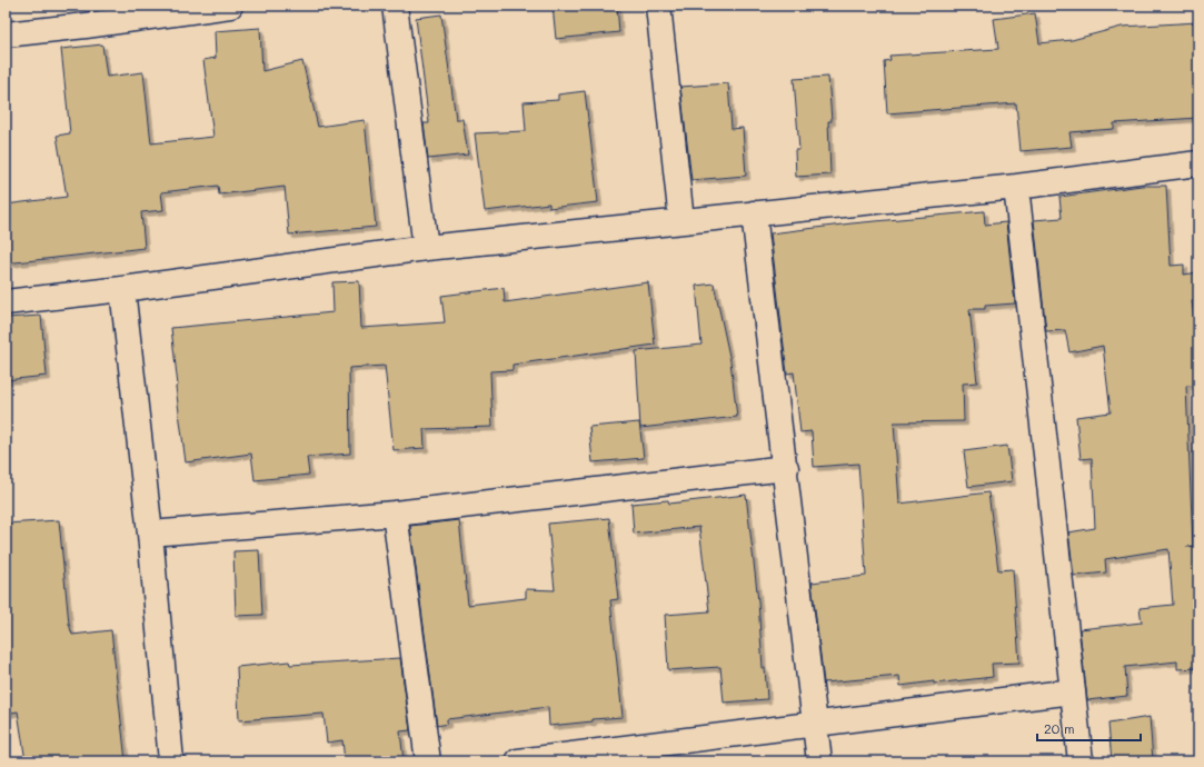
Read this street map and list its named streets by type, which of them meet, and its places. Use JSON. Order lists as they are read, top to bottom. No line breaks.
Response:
{"scale_bar":"20 m"}
